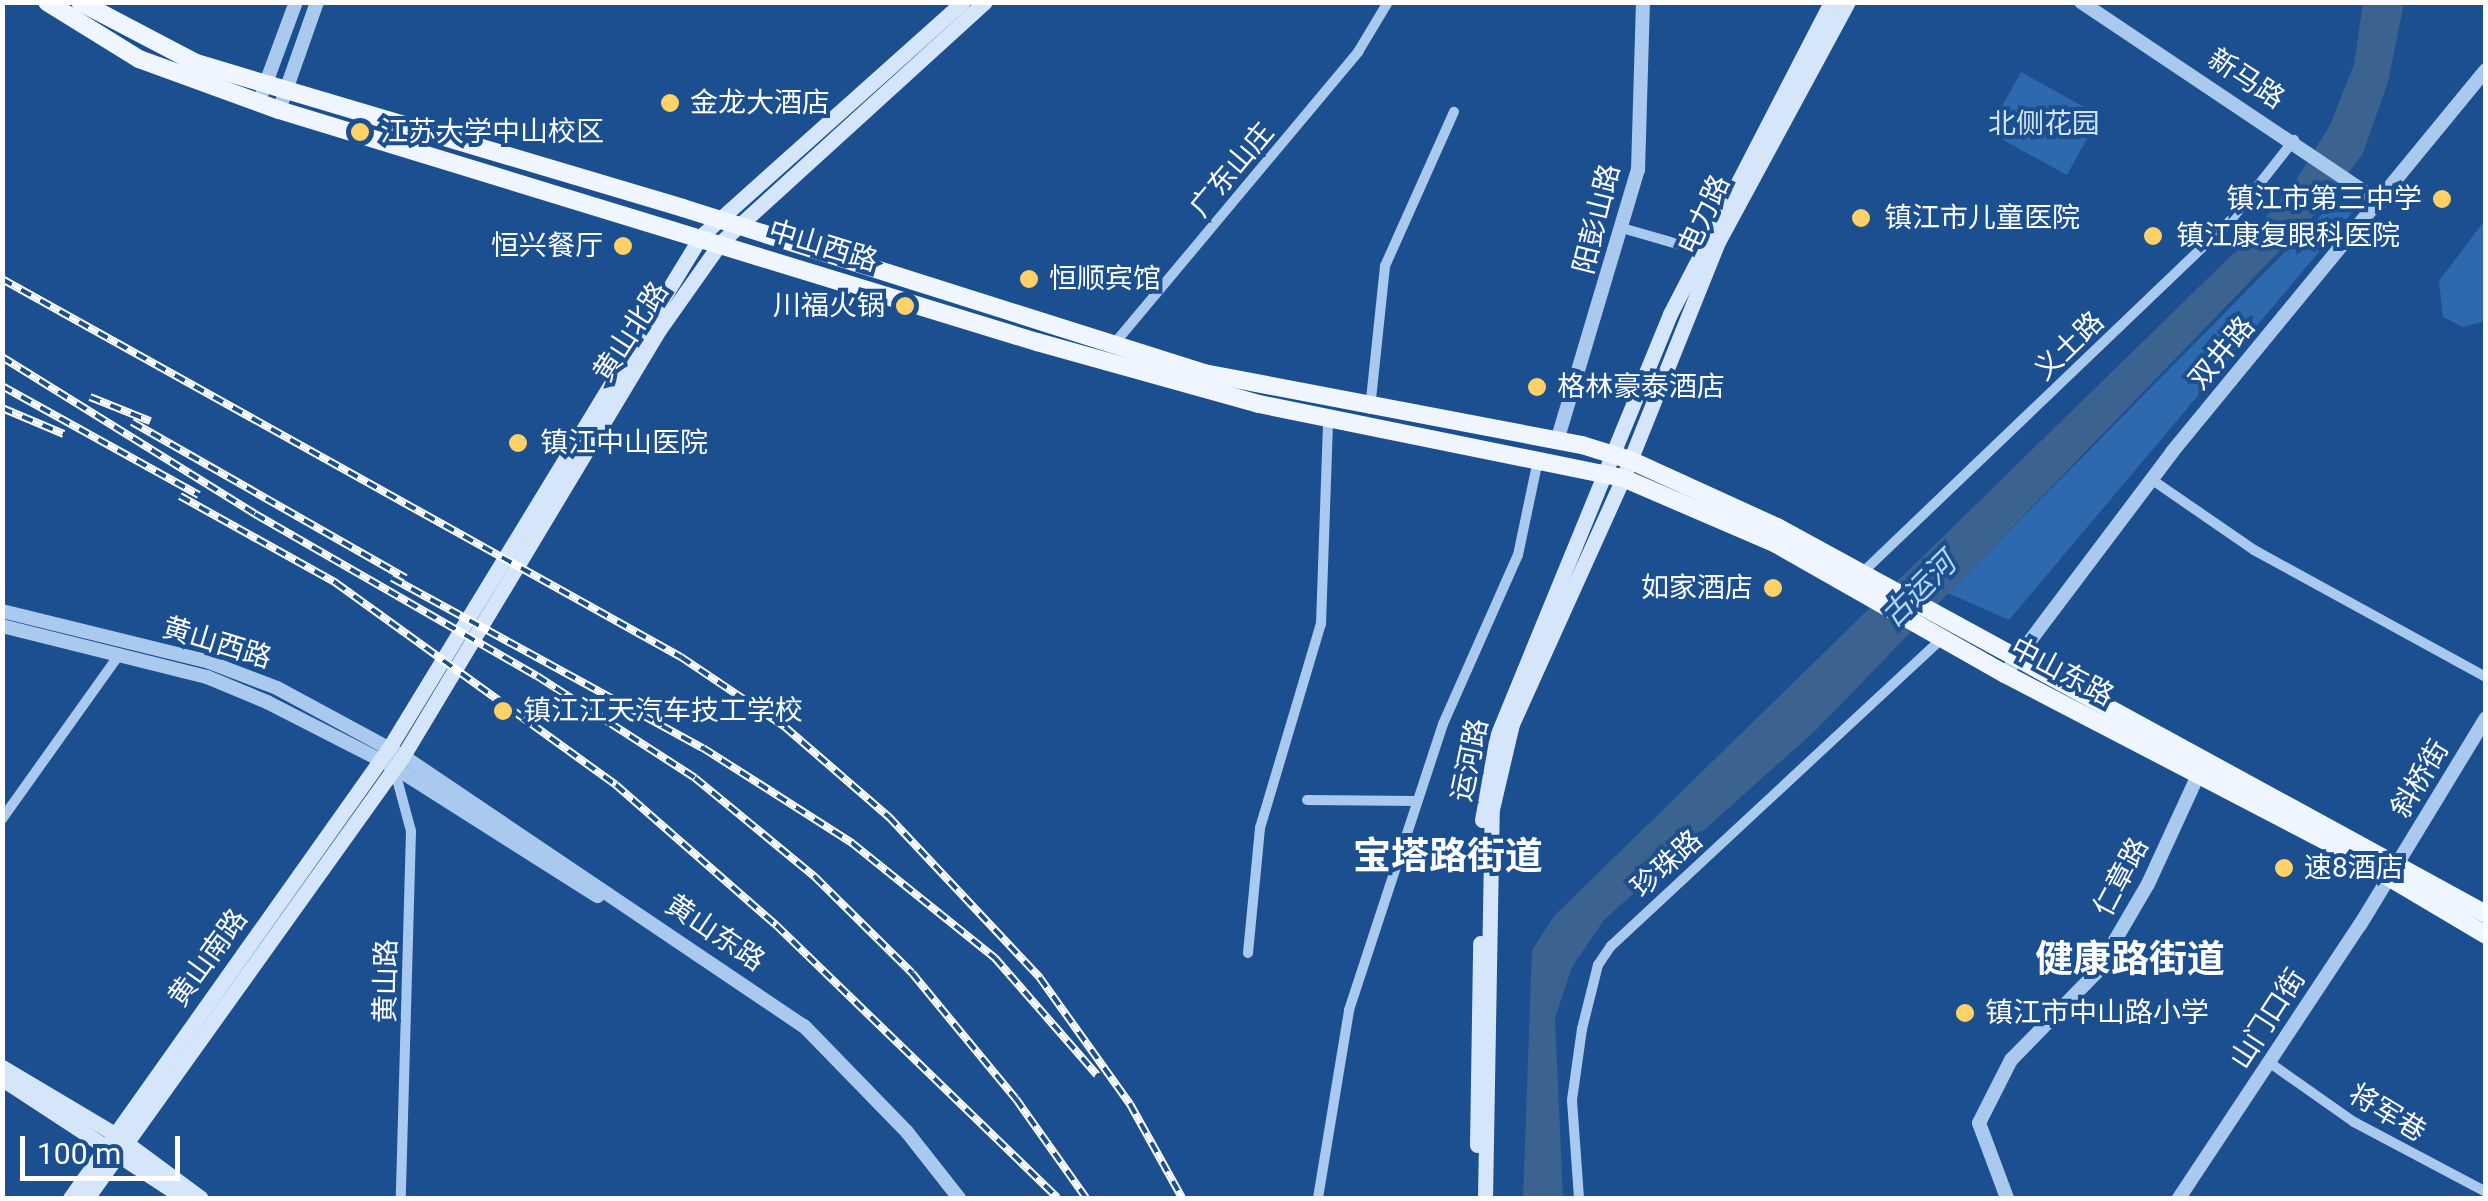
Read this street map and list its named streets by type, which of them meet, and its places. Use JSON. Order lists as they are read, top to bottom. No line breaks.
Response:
{"streets":{"main road":["电力路","中山西路","黄山北路","中山东路","运河路","黄山南路"],"street":["新马路","广东山庄","阳彭山路","义土路","双井路","黄山西路","斜桥街","珍珠路","仁章路","黄山东路","黄山路","山门口街","将军巷"]},"crossings":[["新马路","义土路"],["新马路","双井路"],["广东山庄","中山西路"],["电力路","中山西路"],["电力路","中山东路"],["电力路","运河路"],["阳彭山路","中山西路"],["中山西路","黄山北路"],["中山西路","中山东路"],["中山西路","运河路"],["黄山北路","黄山西路"],["黄山北路","黄山东路"],["黄山北路","黄山南路"],["黄山北路","黄山路"],["义土路","中山东路"],["双井路","中山东路"],["黄山西路","黄山东路"],["黄山西路","黄山南路"],["黄山西路","黄山路"],["中山东路","运河路"],["中山东路","斜桥街"],["中山东路","珍珠路"],["中山东路","仁章路"],["中山东路","山门口街"],["斜桥街","山门口街"],["黄山东路","黄山南路"],["黄山东路","黄山路"],["黄山南路","黄山路"],["山门口街","将军巷"]],"districts":["宝塔路街道","健康路街道"],"water":["古运河"],"parks":["北侧花园"],"places":["金龙大酒店","江苏大学中山校区","镇江市第三中学","镇江市儿童医院","镇江康复眼科医院","恒兴餐厅","恒顺宾馆","川福火锅","格林豪泰酒店","镇江中山医院","如家酒店","镇江江天汽车技工学校","速8酒店","镇江市中山路小学"],"scale_bar":"100 m"}
